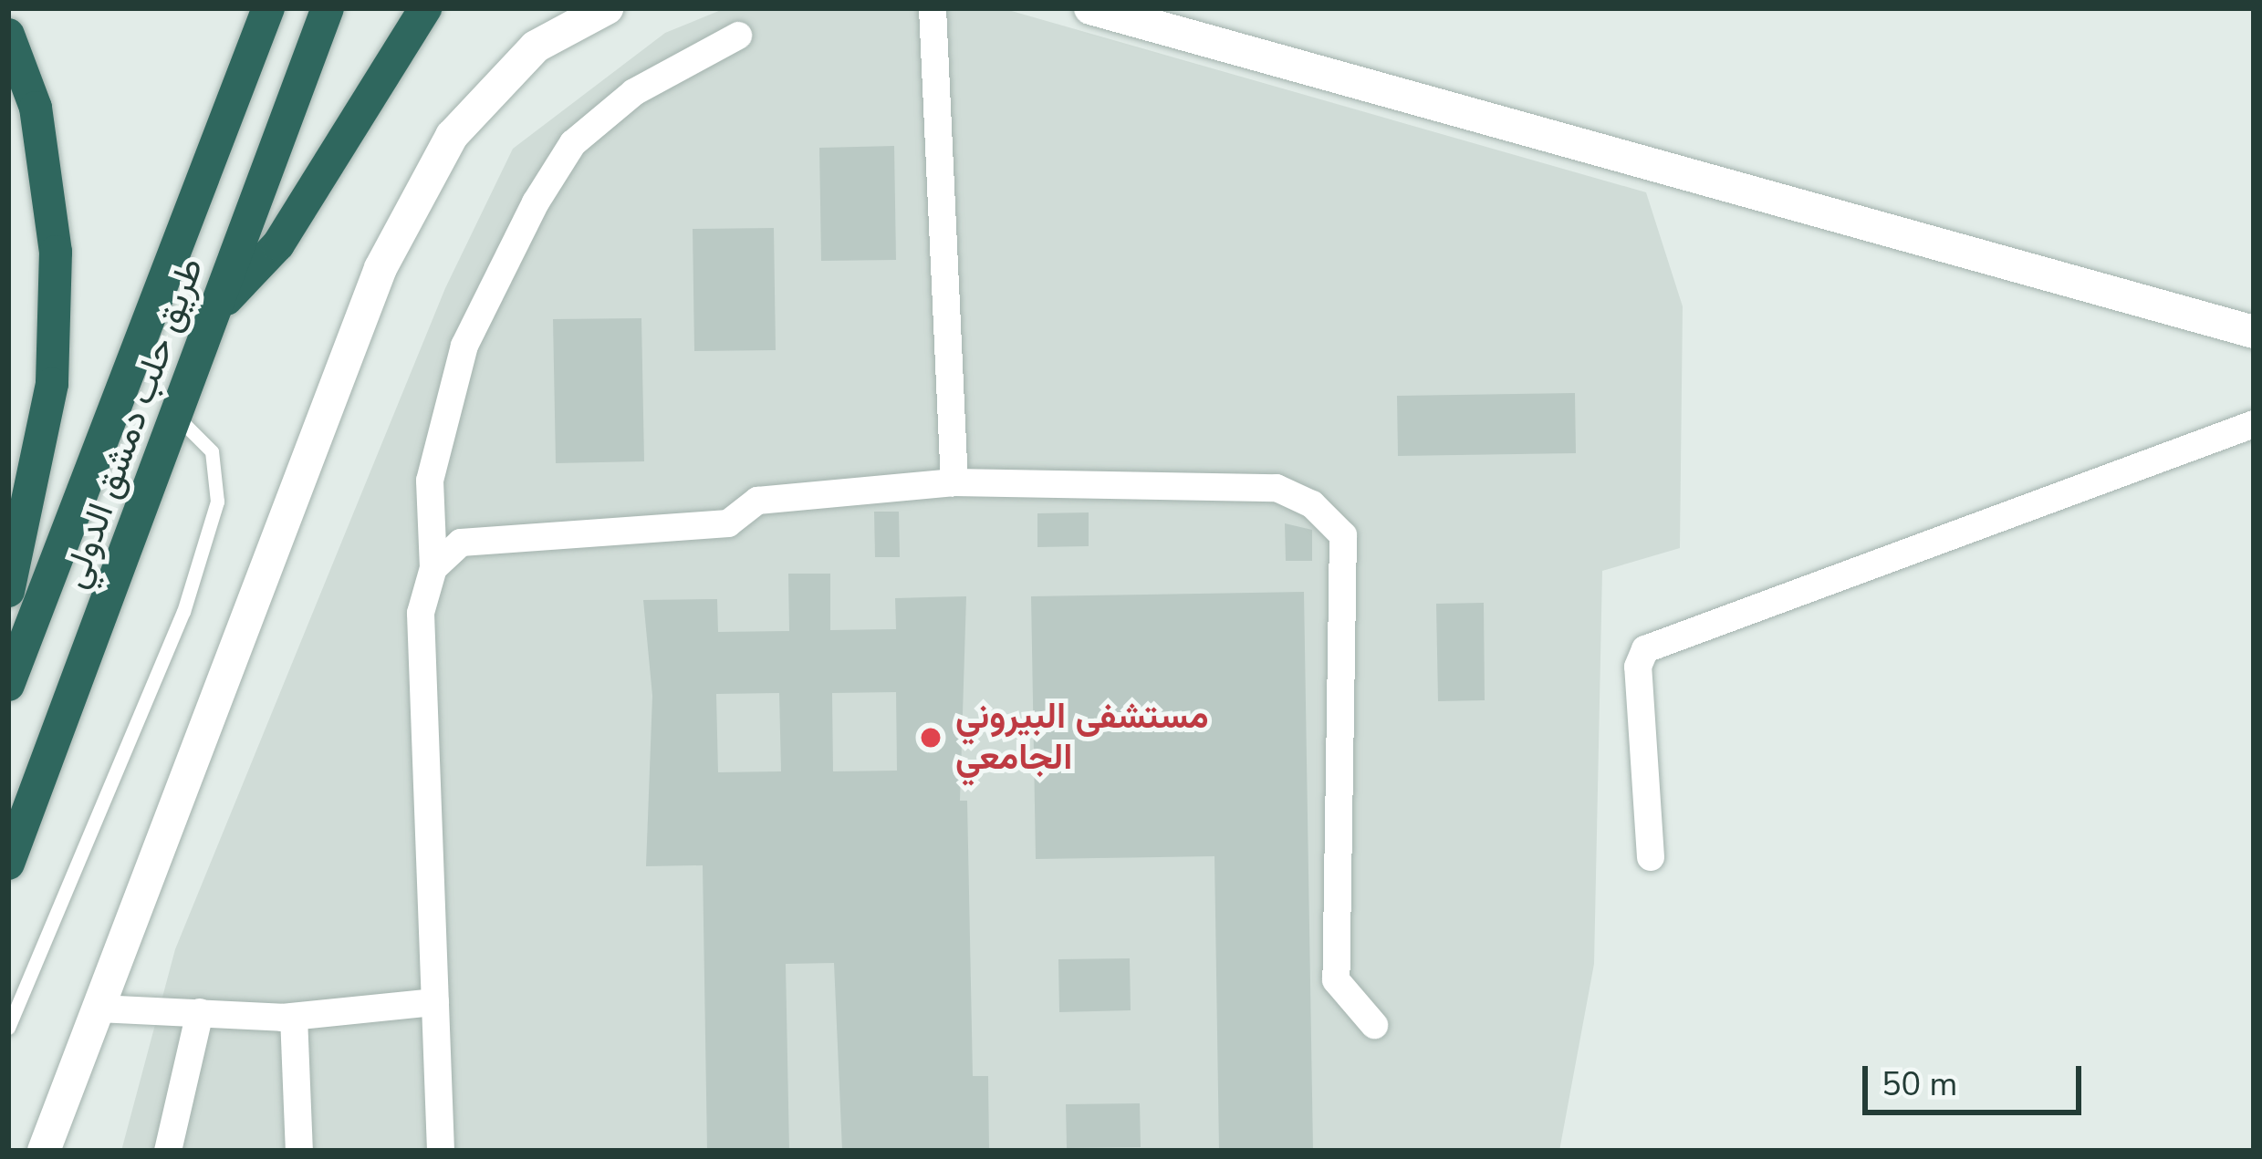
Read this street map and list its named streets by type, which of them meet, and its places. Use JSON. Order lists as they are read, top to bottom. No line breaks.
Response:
{"streets":{"highway":["طريق حلب دمشق الدولي"]},"places":["مستشفى البيروني الجامعي"],"scale_bar":"50 m"}
